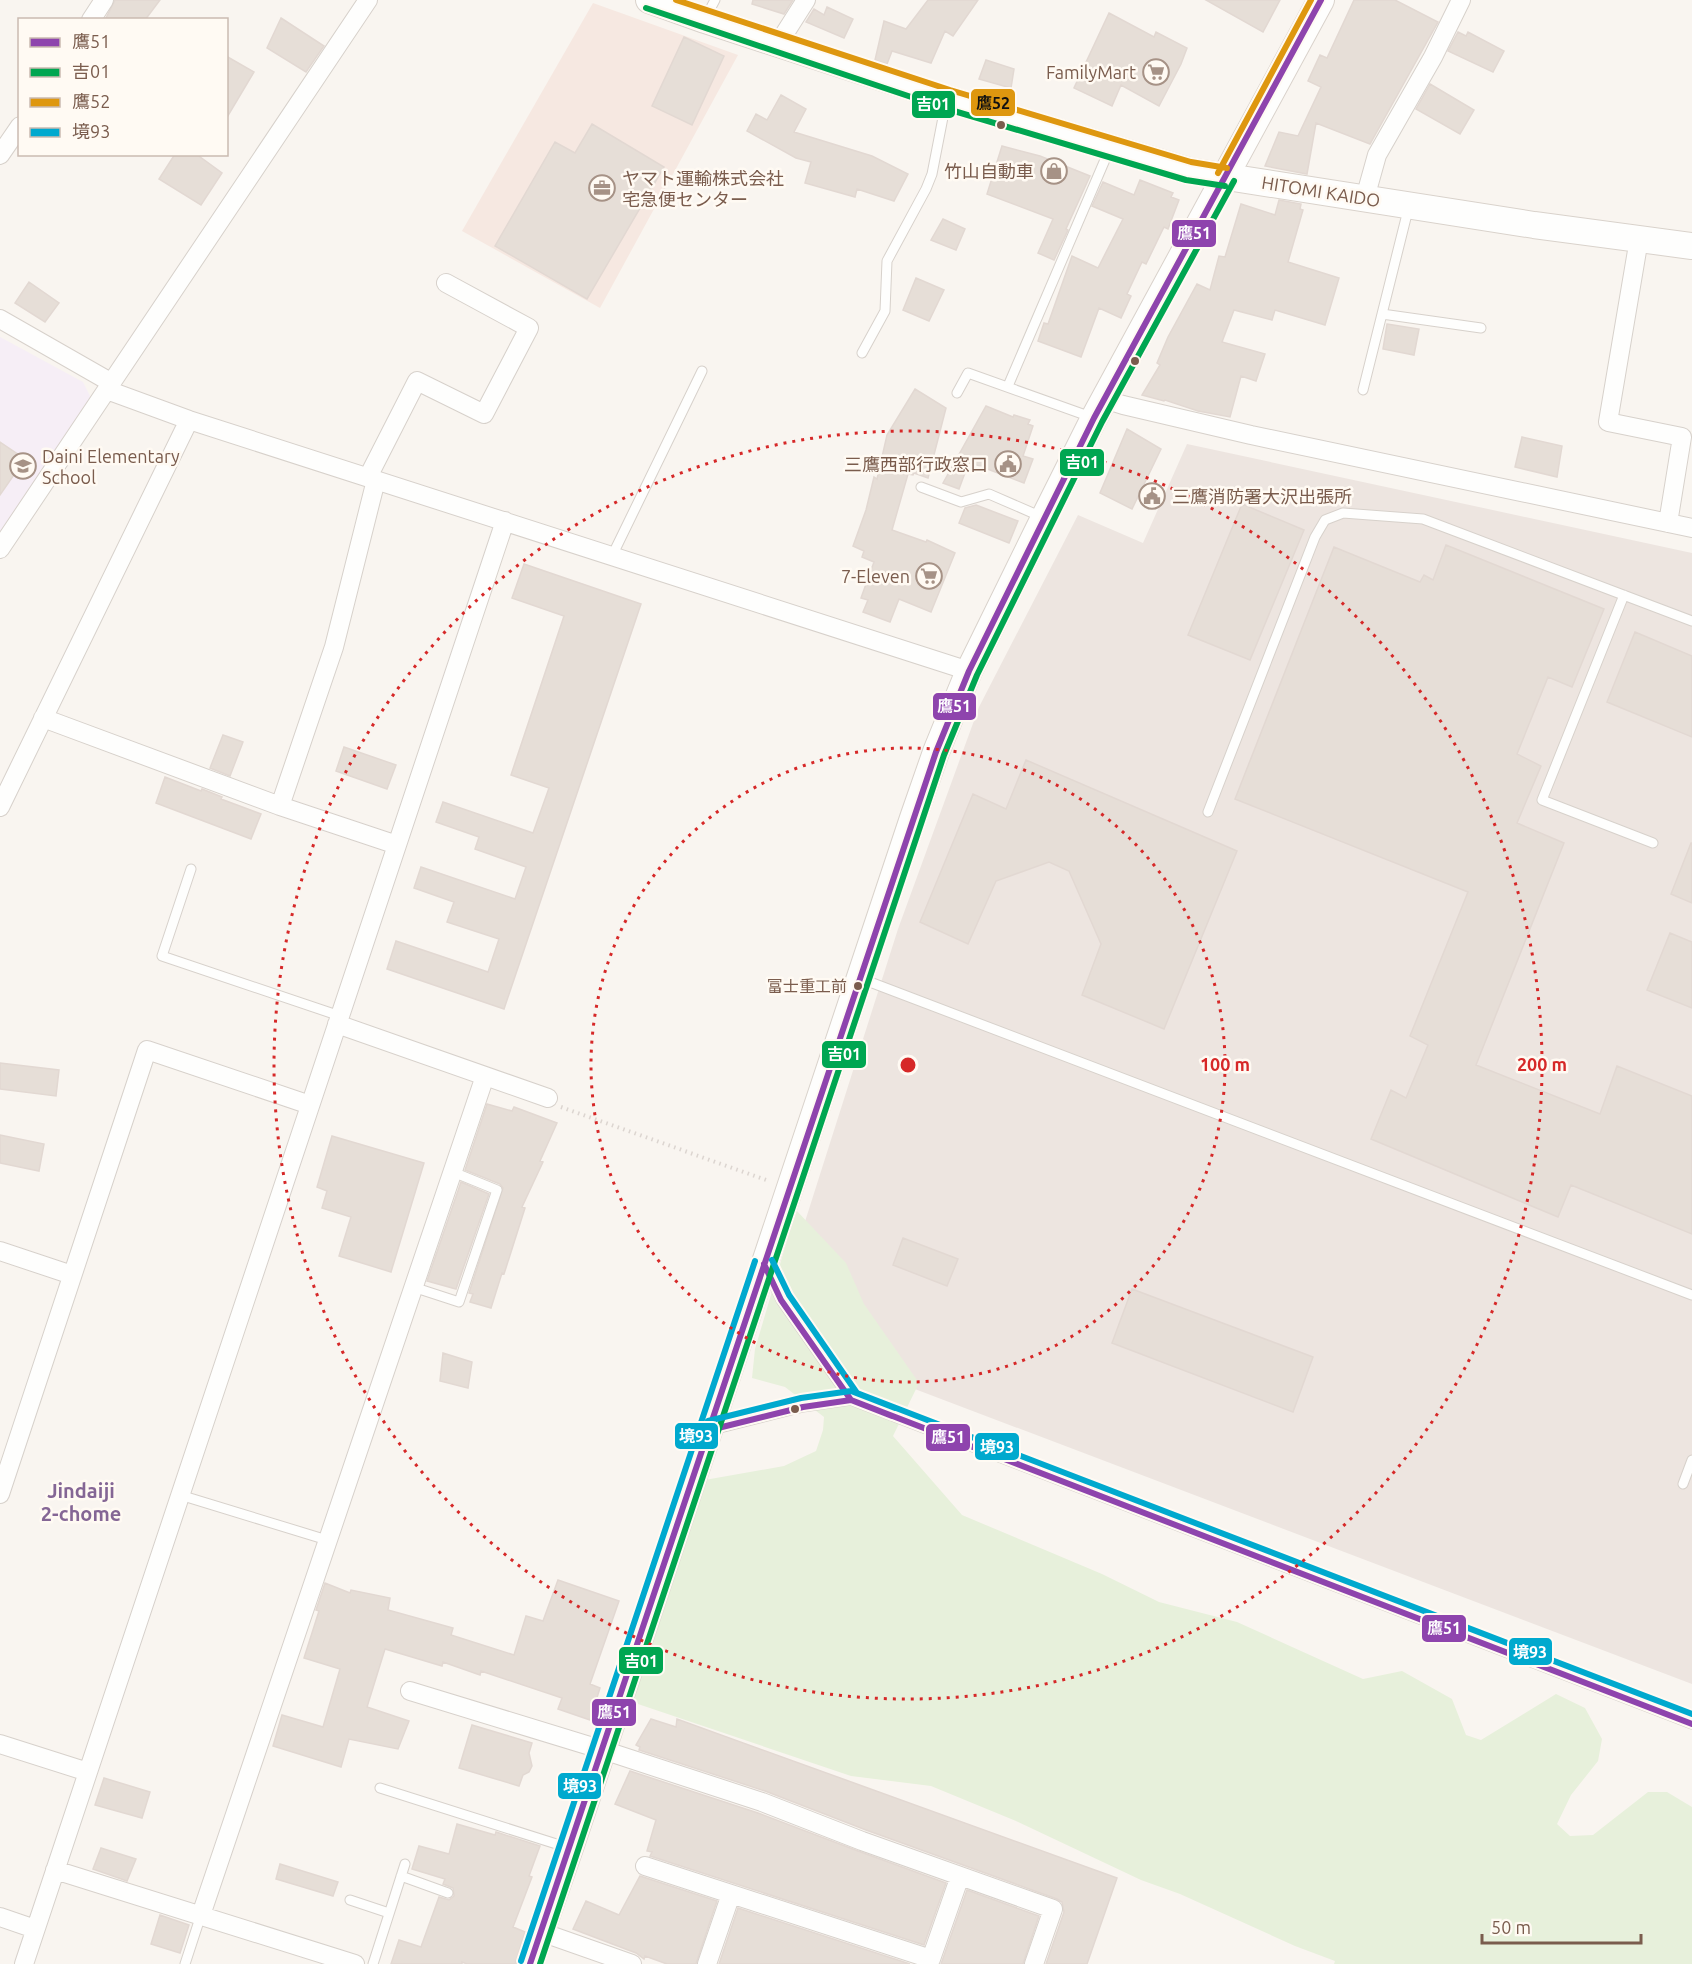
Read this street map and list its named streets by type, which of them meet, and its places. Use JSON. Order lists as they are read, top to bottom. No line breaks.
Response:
{"streets":{"main road":["HITOMI KAIDO"]},"districts":["Jindaiji 2-chome"],"places":{"supermarket":["FamilyMart","7-Eleven"],"shop":["竹山自動車"],"office":["ヤマト運輸株式会社 宅急便センター"],"public building":["三鷹西部行政窓口","三鷹消防署大沢出張所"],"school or university":["Daini Elementary School"],"other":["富士重工前"]},"lines":["transit line 鷹51","transit line 鷹52","transit line 吉01","transit line 境93"],"legend":["鷹51","吉01","鷹52","境93"],"scale_bar":"50 m","rings":["100 m","200 m"]}
